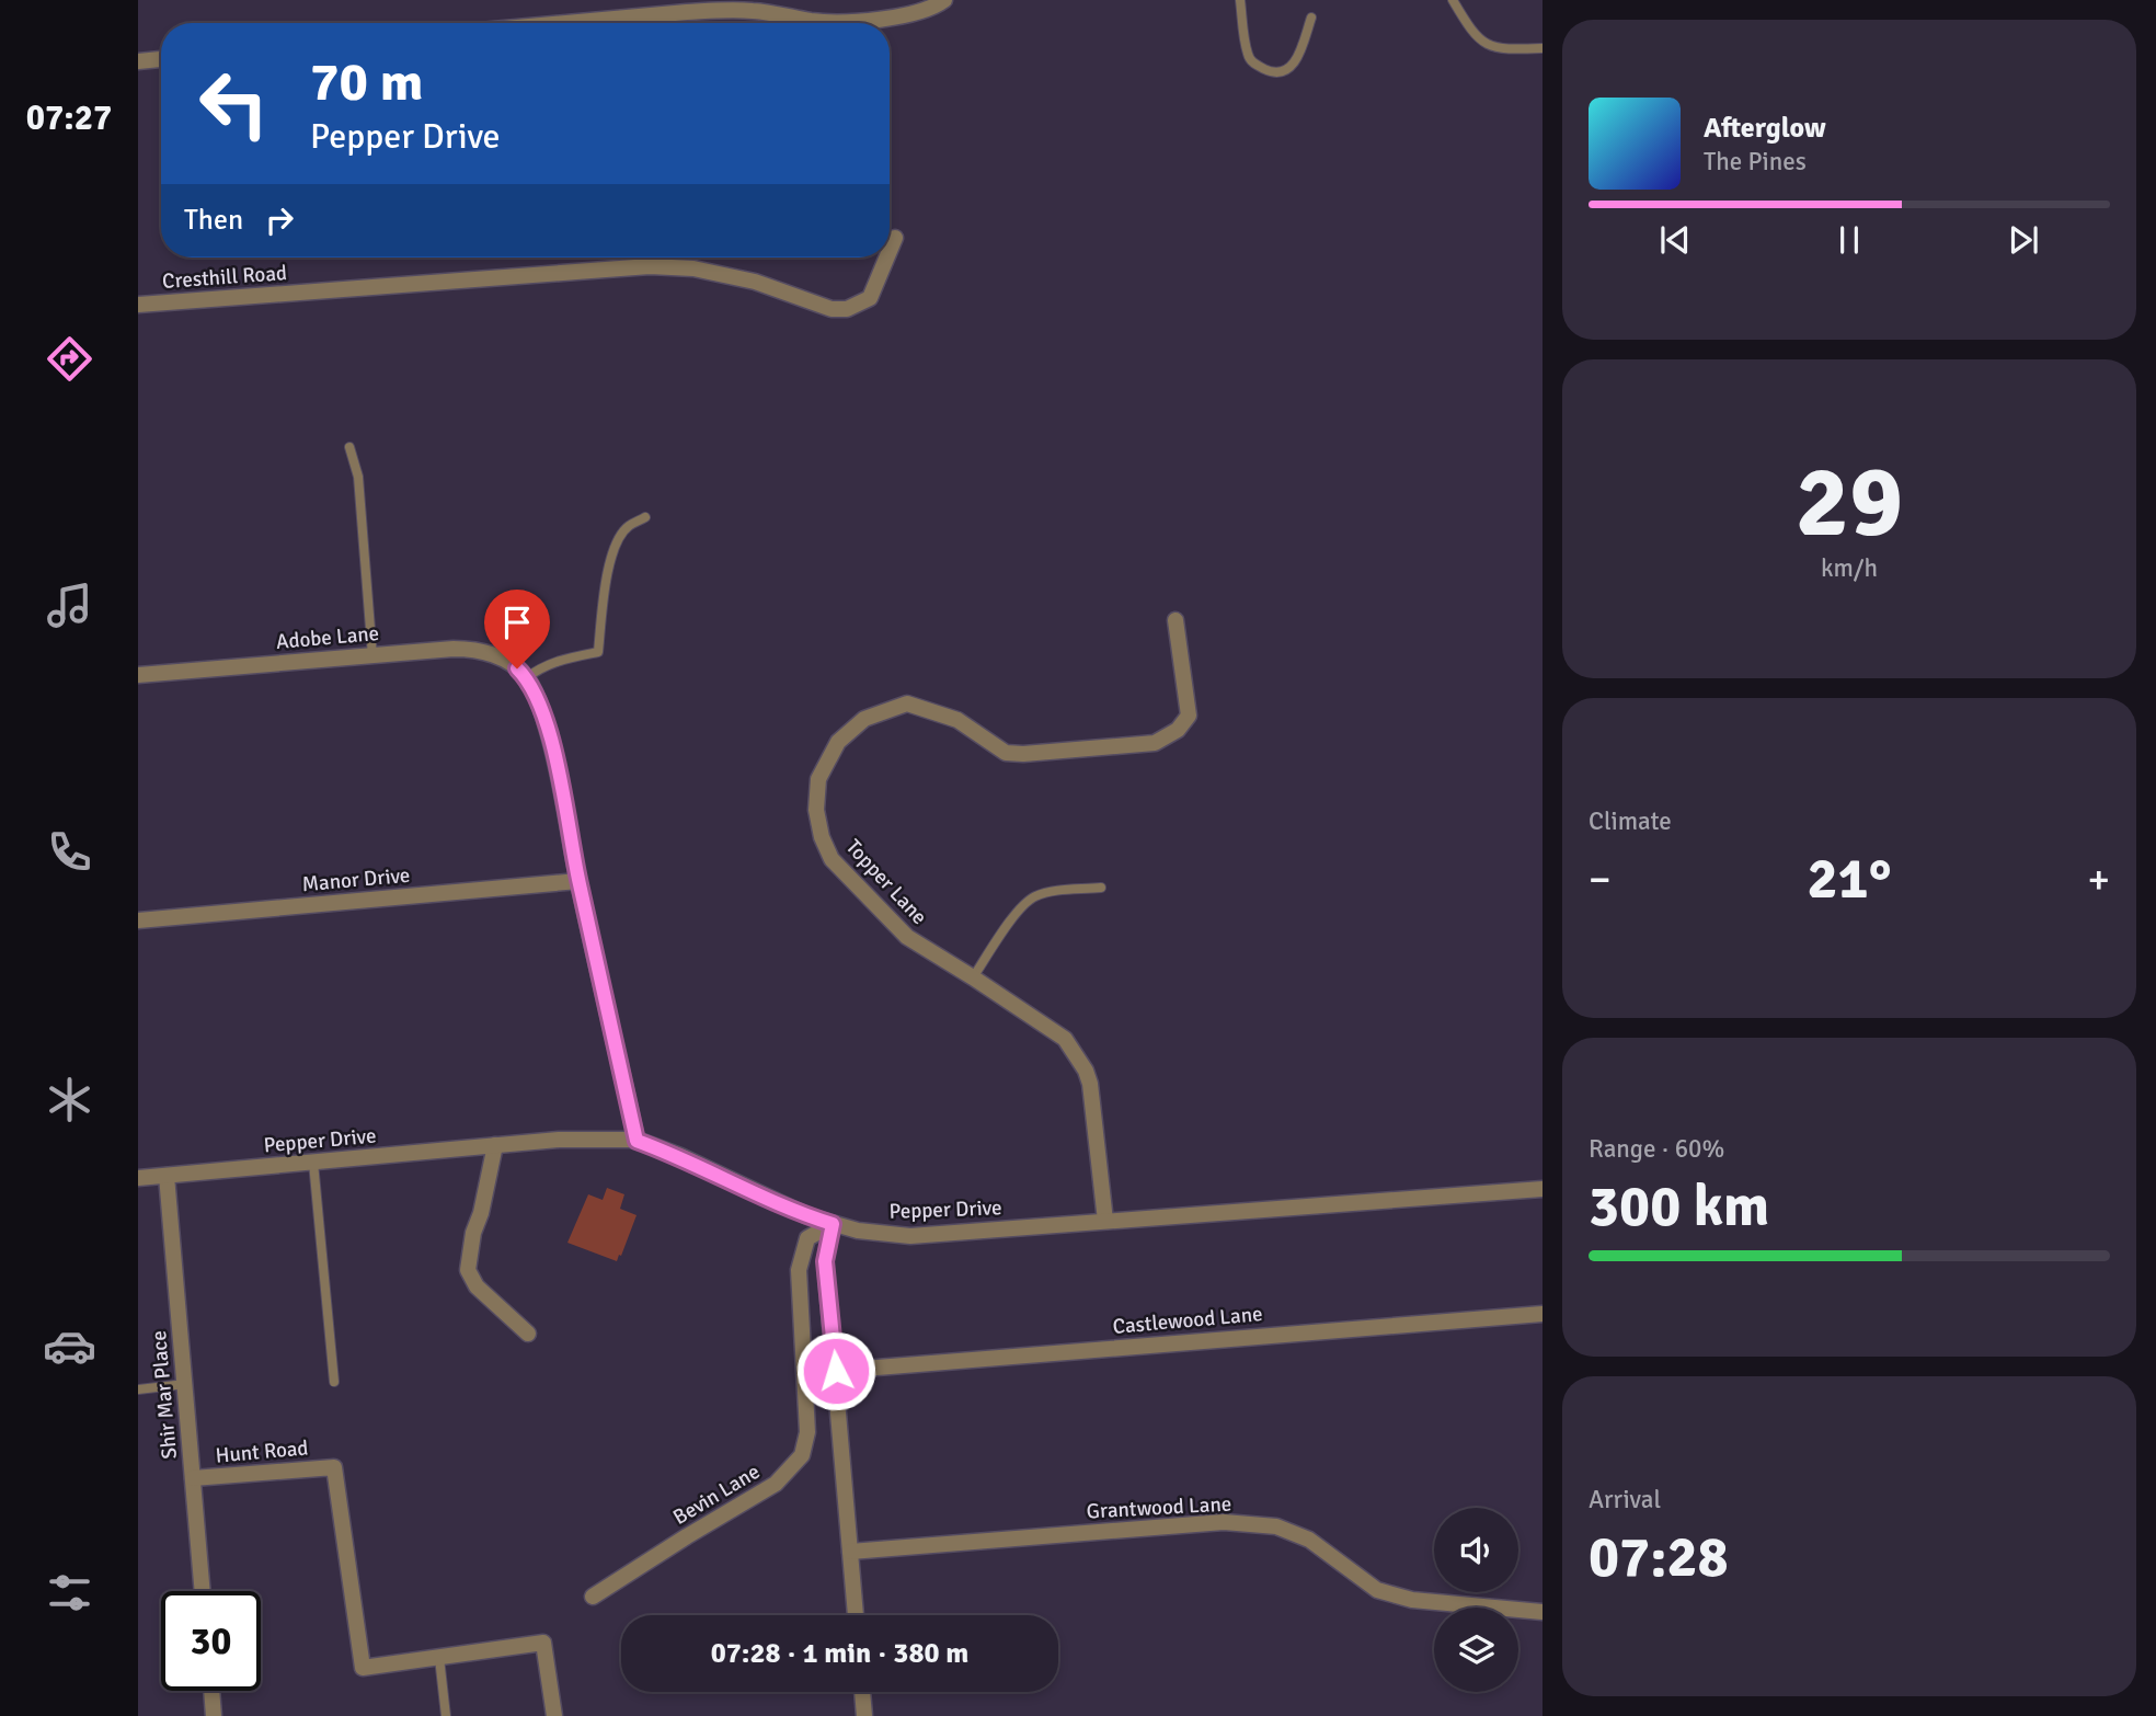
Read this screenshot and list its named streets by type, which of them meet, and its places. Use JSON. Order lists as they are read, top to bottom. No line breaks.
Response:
{"streets":{"street":["Cresthill Road","Adobe Lane","Manor Drive","Topper Lane","Pepper Drive","Castlewood Lane","Shir Mar Place","Hunt Road","Bevin Lane","Grantwood Lane"]},"crossings":[["Topper Lane","Pepper Drive"],["Pepper Drive","Shir Mar Place"],["Pepper Drive","Bevin Lane"],["Shir Mar Place","Hunt Road"]],"page":{"tabs":"07:27","turn":["70 m","Pepper Drive"],"song":["Afterglow","The Pines"],"then":"Then","tile":[["29","km/h"],"Climate",["Range · 60%","300 km"],["Arrival","07:28"]],"heat":["−","21°","+"],"limit":"30","trip":"07:28 · 1 min · 380 m"}}
